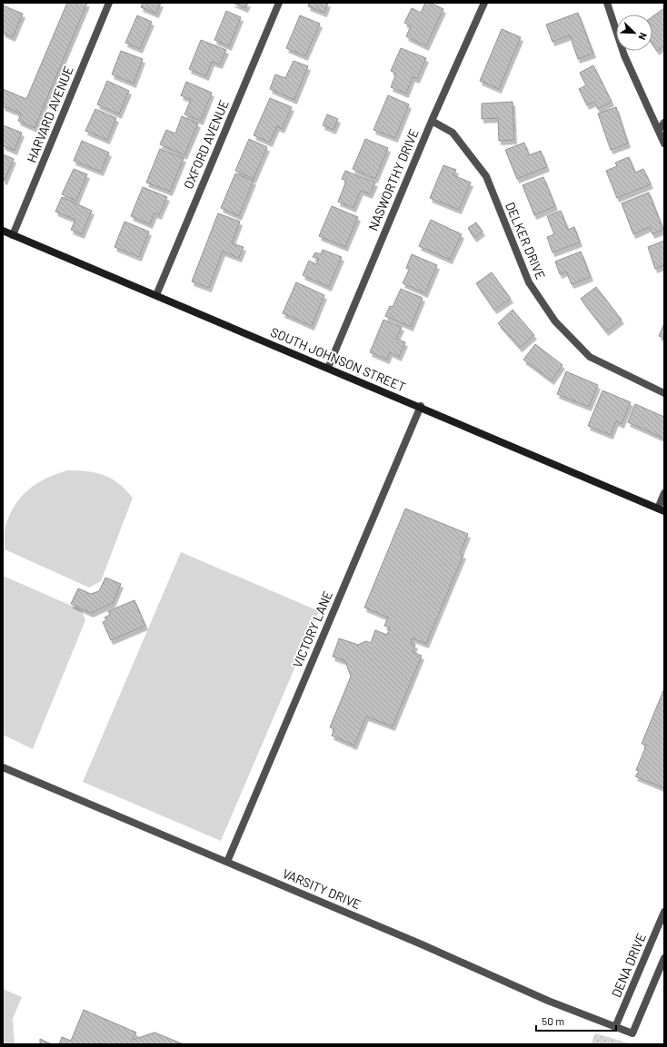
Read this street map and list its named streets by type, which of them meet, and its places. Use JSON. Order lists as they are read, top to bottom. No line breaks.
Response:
{"streets":{"main road":["SOUTH JOHNSON STREET"],"street":["HARVARD AVENUE","OXFORD AVENUE","NASWORTHY DRIVE","DELKER DRIVE","VICTORY LANE","VARSITY DRIVE","DENA DRIVE"]},"crossings":[["HARVARD AVENUE","SOUTH JOHNSON STREET"],["OXFORD AVENUE","SOUTH JOHNSON STREET"],["NASWORTHY DRIVE","DELKER DRIVE"],["NASWORTHY DRIVE","SOUTH JOHNSON STREET"],["SOUTH JOHNSON STREET","VICTORY LANE"],["VICTORY LANE","VARSITY DRIVE"],["VARSITY DRIVE","DENA DRIVE"]],"scale_bar":"50 m","north":"bottom right"}
